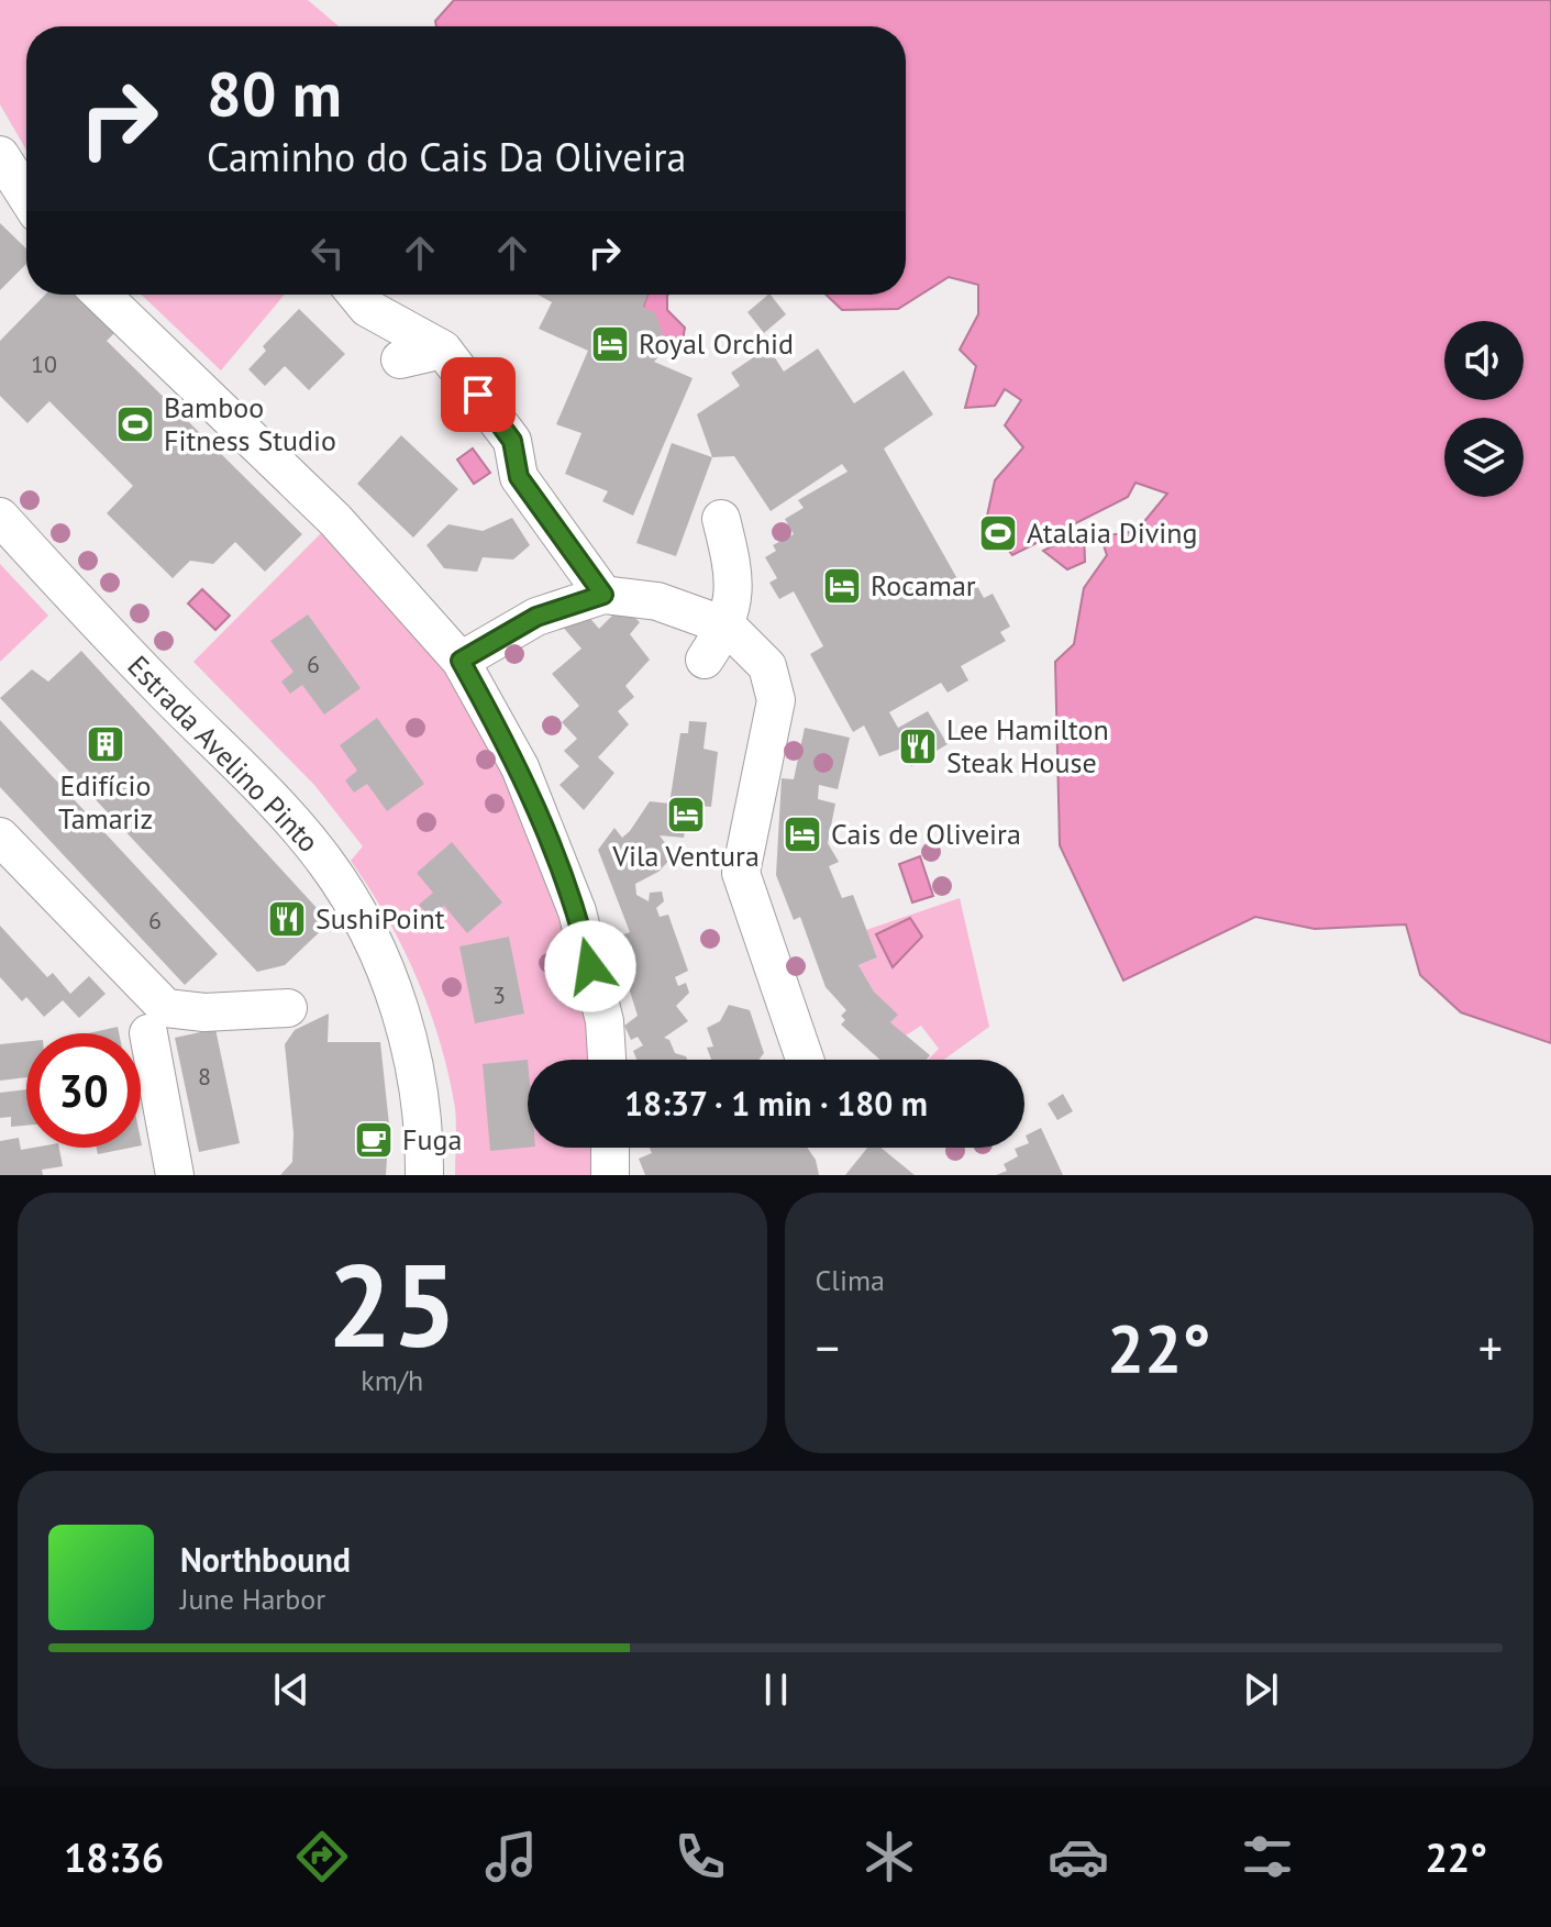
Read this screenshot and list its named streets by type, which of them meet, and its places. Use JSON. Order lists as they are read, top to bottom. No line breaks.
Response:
{"streets":{"street":["Estrada Avelino Pinto"]},"places":{"hotel":["Royal Orchid","Rocamar","Vila Ventura","Cais de Oliveira"],"sports":["Bamboo Fitness Studio","Atalaia Diving"],"building":["Edifício Tamariz"],"restaurant":["Lee Hamilton Steak House","SushiPoint"],"cafe":["Fuga"]},"house_numbers":["10","6","6","3","8"],"page":{"turn":["80 m","Caminho do Cais Da Oliveira"],"limit":"30","trip":"18:37 · 1 min · 180 m","tile":[["25","km/h"],"Clima"],"heat":["−","22°","+"],"song":["Northbound","June Harbor"],"tabs":["18:36","22°"]}}
